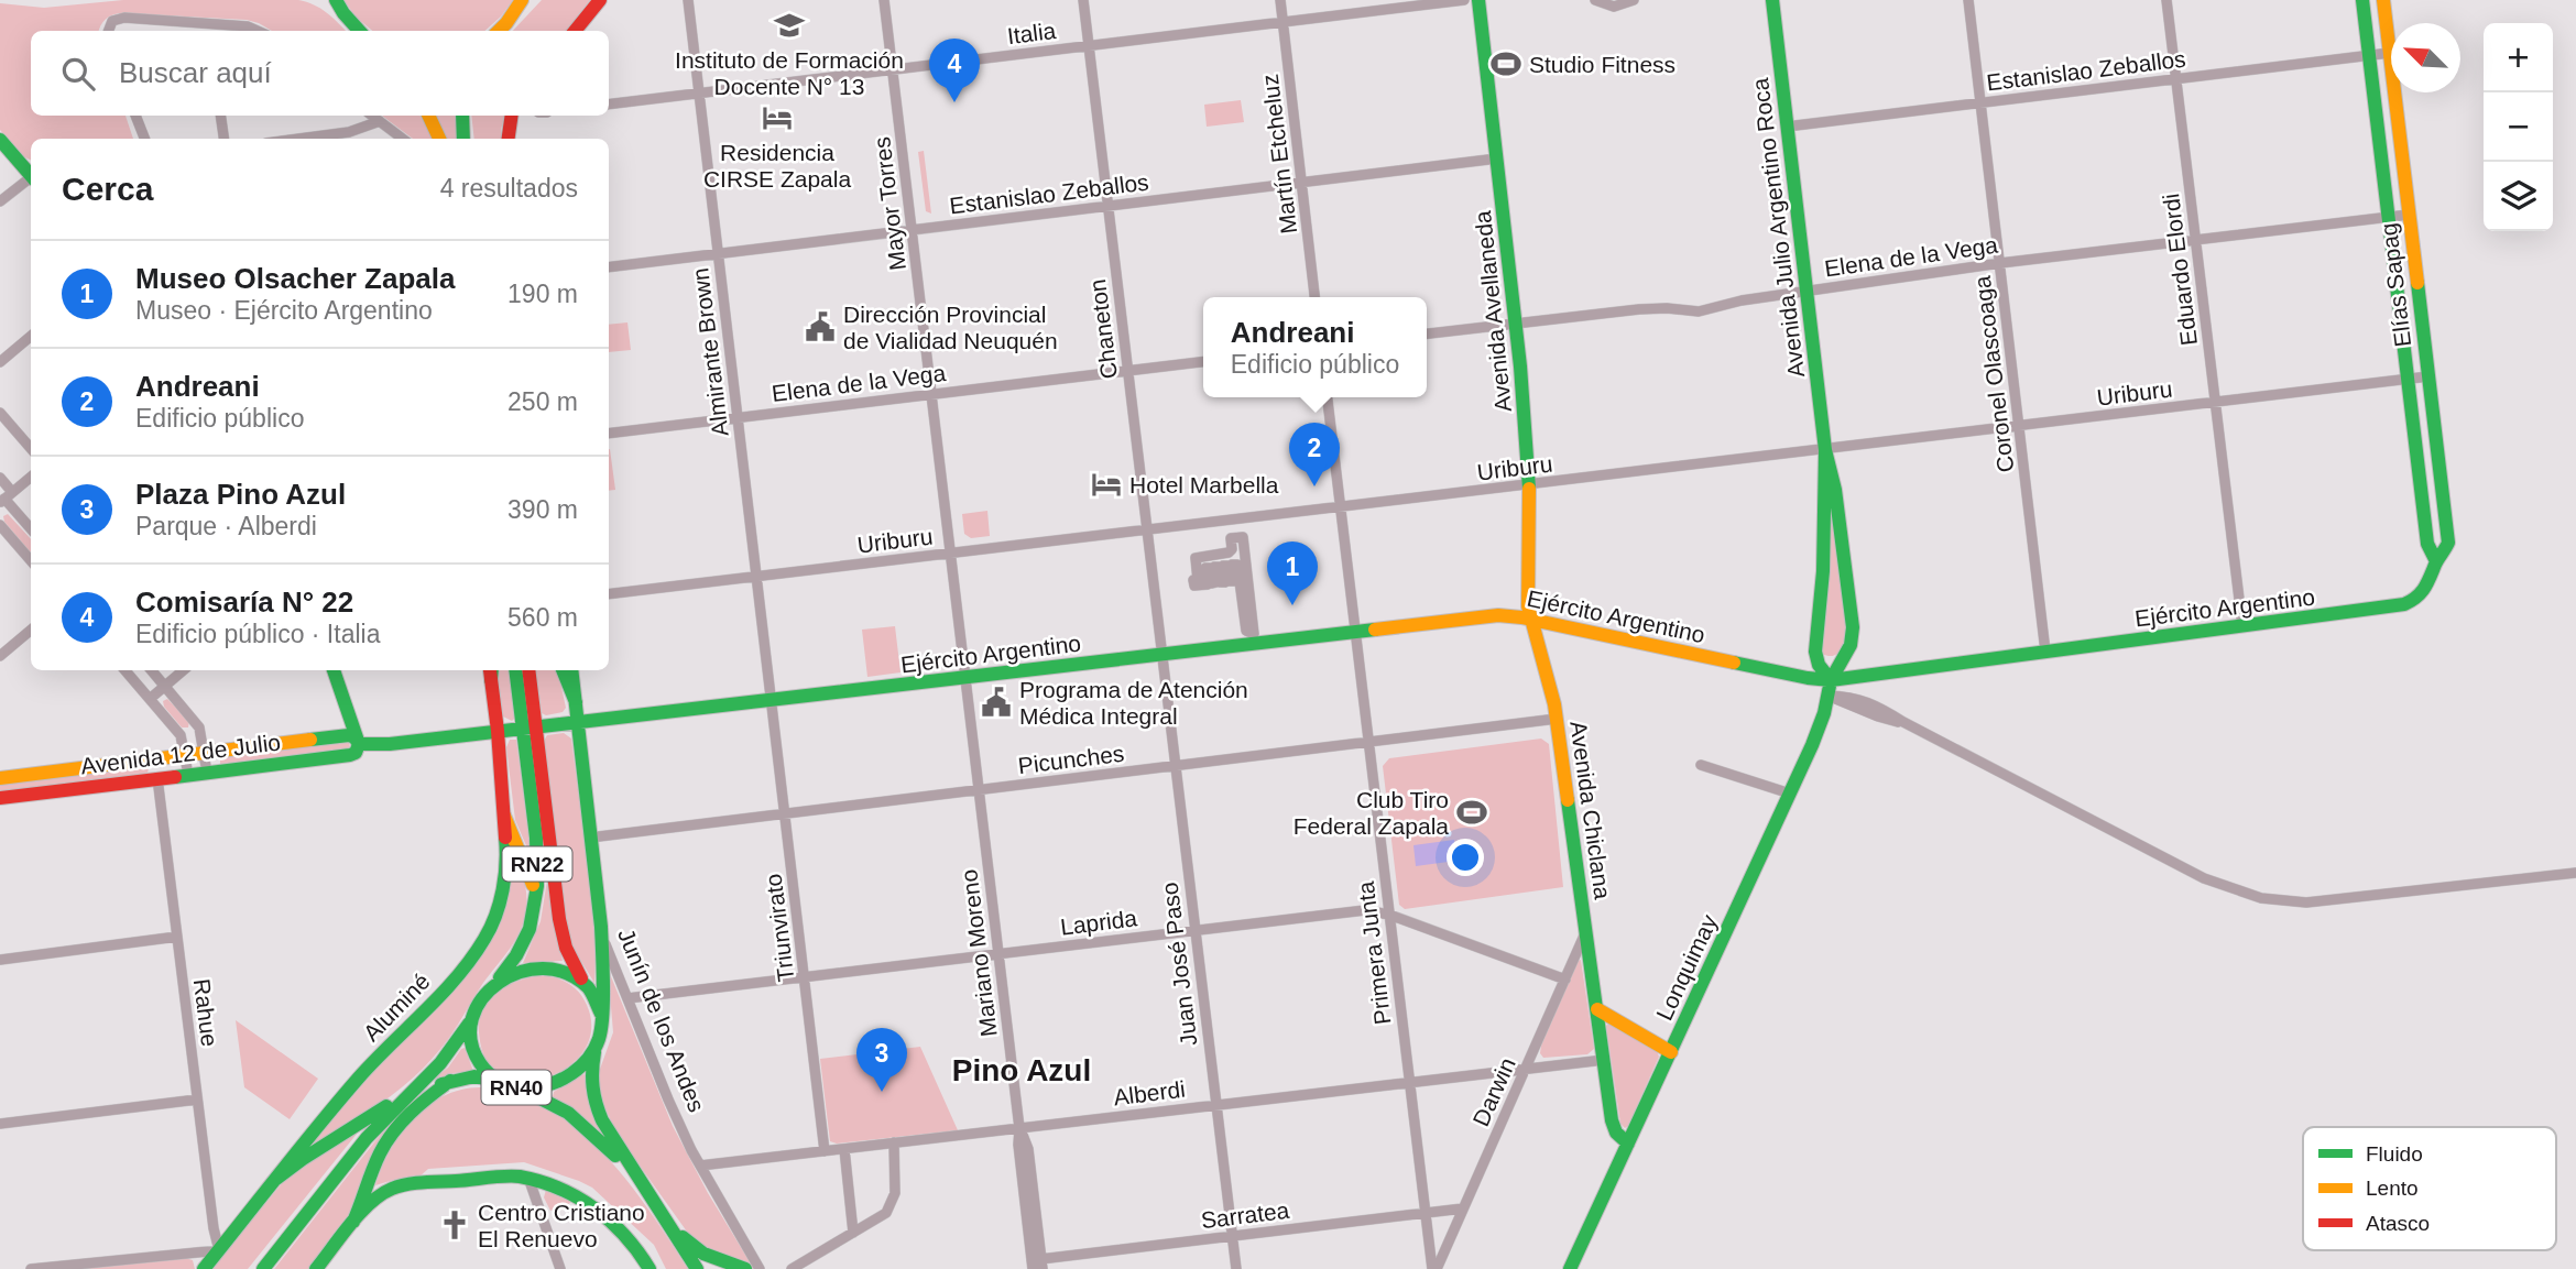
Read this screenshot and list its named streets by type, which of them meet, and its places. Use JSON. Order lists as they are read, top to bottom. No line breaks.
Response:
{"streets":{"main road":["Avenida Julio Argentino Roca","Elías Sapag","Avenida Avellaneda","Ejército Argentino","Avenida 12 de Julio","Avenida Chiclana","RN22","Lonquimay","Aluminé","Junín de los Andes","RN40"],"street":["Italia","Estanislao Zeballos","Martín Etcheluz","Mayor Torres","Elena de la Vega","Eduardo Elordi","Chaneton","Almirante Brown","Coronel Olascoaga","Uriburu","Picunches","Laprida","Triunvirato","Mariano Moreno","Primera Junta","Juan José Paso","Rahue","Darwin","Alberdi","Sarratea"]},"crossings":[["Italia","Martín Etcheluz"],["Italia","Mayor Torres"],["Italia","Chaneton"],["Italia","Almirante Brown"],["Estanislao Zeballos","Martín Etcheluz"],["Estanislao Zeballos","Mayor Torres"],["Estanislao Zeballos","Avenida Julio Argentino Roca"],["Estanislao Zeballos","Eduardo Elordi"],["Estanislao Zeballos","Elías Sapag"],["Estanislao Zeballos","Avenida Avellaneda"],["Estanislao Zeballos","Chaneton"],["Estanislao Zeballos","Almirante Brown"],["Estanislao Zeballos","Coronel Olascoaga"],["Mayor Torres","Elena de la Vega"],["Mayor Torres","Uriburu"],["Mayor Torres","Ejército Argentino"],["Mayor Torres","Mariano Moreno"],["Avenida Julio Argentino Roca","Elena de la Vega"],["Avenida Julio Argentino Roca","Uriburu"],["Avenida Julio Argentino Roca","Ejército Argentino"],["Avenida Julio Argentino Roca","Lonquimay"],["Elena de la Vega","Eduardo Elordi"],["Elena de la Vega","Elías Sapag"],["Elena de la Vega","Avenida Avellaneda"],["Elena de la Vega","Chaneton"],["Elena de la Vega","Almirante Brown"],["Elena de la Vega","Coronel Olascoaga"],["Eduardo Elordi","Uriburu"],["Eduardo Elordi","Ejército Argentino"],["Elías Sapag","Uriburu"],["Elías Sapag","Ejército Argentino"],["Avenida Avellaneda","Uriburu"],["Avenida Avellaneda","Ejército Argentino"],["Avenida Avellaneda","Avenida Chiclana"],["Chaneton","Uriburu"],["Chaneton","Ejército Argentino"],["Chaneton","Juan José Paso"],["Almirante Brown","Uriburu"],["Almirante Brown","Ejército Argentino"],["Almirante Brown","Triunvirato"],["Coronel Olascoaga","Uriburu"],["Coronel Olascoaga","Ejército Argentino"],["Ejército Argentino","Avenida 12 de Julio"],["Ejército Argentino","Avenida Chiclana"],["Ejército Argentino","RN22"],["Ejército Argentino","Triunvirato"],["Ejército Argentino","Mariano Moreno"],["Ejército Argentino","Primera Junta"],["Ejército Argentino","Juan José Paso"],["Ejército Argentino","Lonquimay"],["Ejército Argentino","Junín de los Andes"],["Avenida 12 de Julio","RN22"],["Avenida 12 de Julio","Aluminé"],["Avenida 12 de Julio","Rahue"],["Picunches","Avenida Chiclana"],["Picunches","Triunvirato"],["Picunches","Mariano Moreno"],["Picunches","Primera Junta"],["Picunches","Juan José Paso"],["Picunches","Junín de los Andes"],["Avenida Chiclana","Lonquimay"],["Avenida Chiclana","Darwin"],["Avenida Chiclana","Alberdi"],["RN22","RN40"],["Laprida","Triunvirato"],["Laprida","Mariano Moreno"],["Laprida","Primera Junta"],["Laprida","Juan José Paso"],["Laprida","Junín de los Andes"],["Laprida","Darwin"],["Triunvirato","Alberdi"],["Mariano Moreno","Alberdi"],["Mariano Moreno","Sarratea"],["Primera Junta","Darwin"],["Primera Junta","Alberdi"],["Primera Junta","Sarratea"],["Juan José Paso","Alberdi"],["Juan José Paso","Sarratea"],["Aluminé","Rahue"],["Junín de los Andes","Alberdi"],["Darwin","Alberdi"],["Darwin","Sarratea"]],"districts":["Pino Azul"],"places":{"school or university":["Instituto de Formación Docente N° 13"],"sports":["Studio Fitness","Club Tiro Federal Zapala"],"hotel":["Residencia CIRSE Zapala","Hotel Marbella"],"public building":["Dirección Provincial de Vialidad Neuquén","Programa de Atención Médica Integral"],"church":["Centro Cristiano El Renuevo"]},"legend":["Fluido","Lento","Atasco"],"north":"top left","page":{"map_buttons":["+","−"],"search":"Buscar aquí","pins":["4","2","1","3"],"heading":["Cerca","4 resultados"],"list":[{"mark":"1","name":"Museo Olsacher Zapala","note":"Museo · Ejército Argentino","value":"190 m"},{"mark":"2","name":"Andreani","note":"Edificio público","value":"250 m"},{"mark":"3","name":"Plaza Pino Azul","note":"Parque · Alberdi","value":"390 m"},{"mark":"4","name":"Comisaría N° 22","note":"Edificio público · Italia","value":"560 m"}],"popup":["Andreani","Edificio público"]}}
